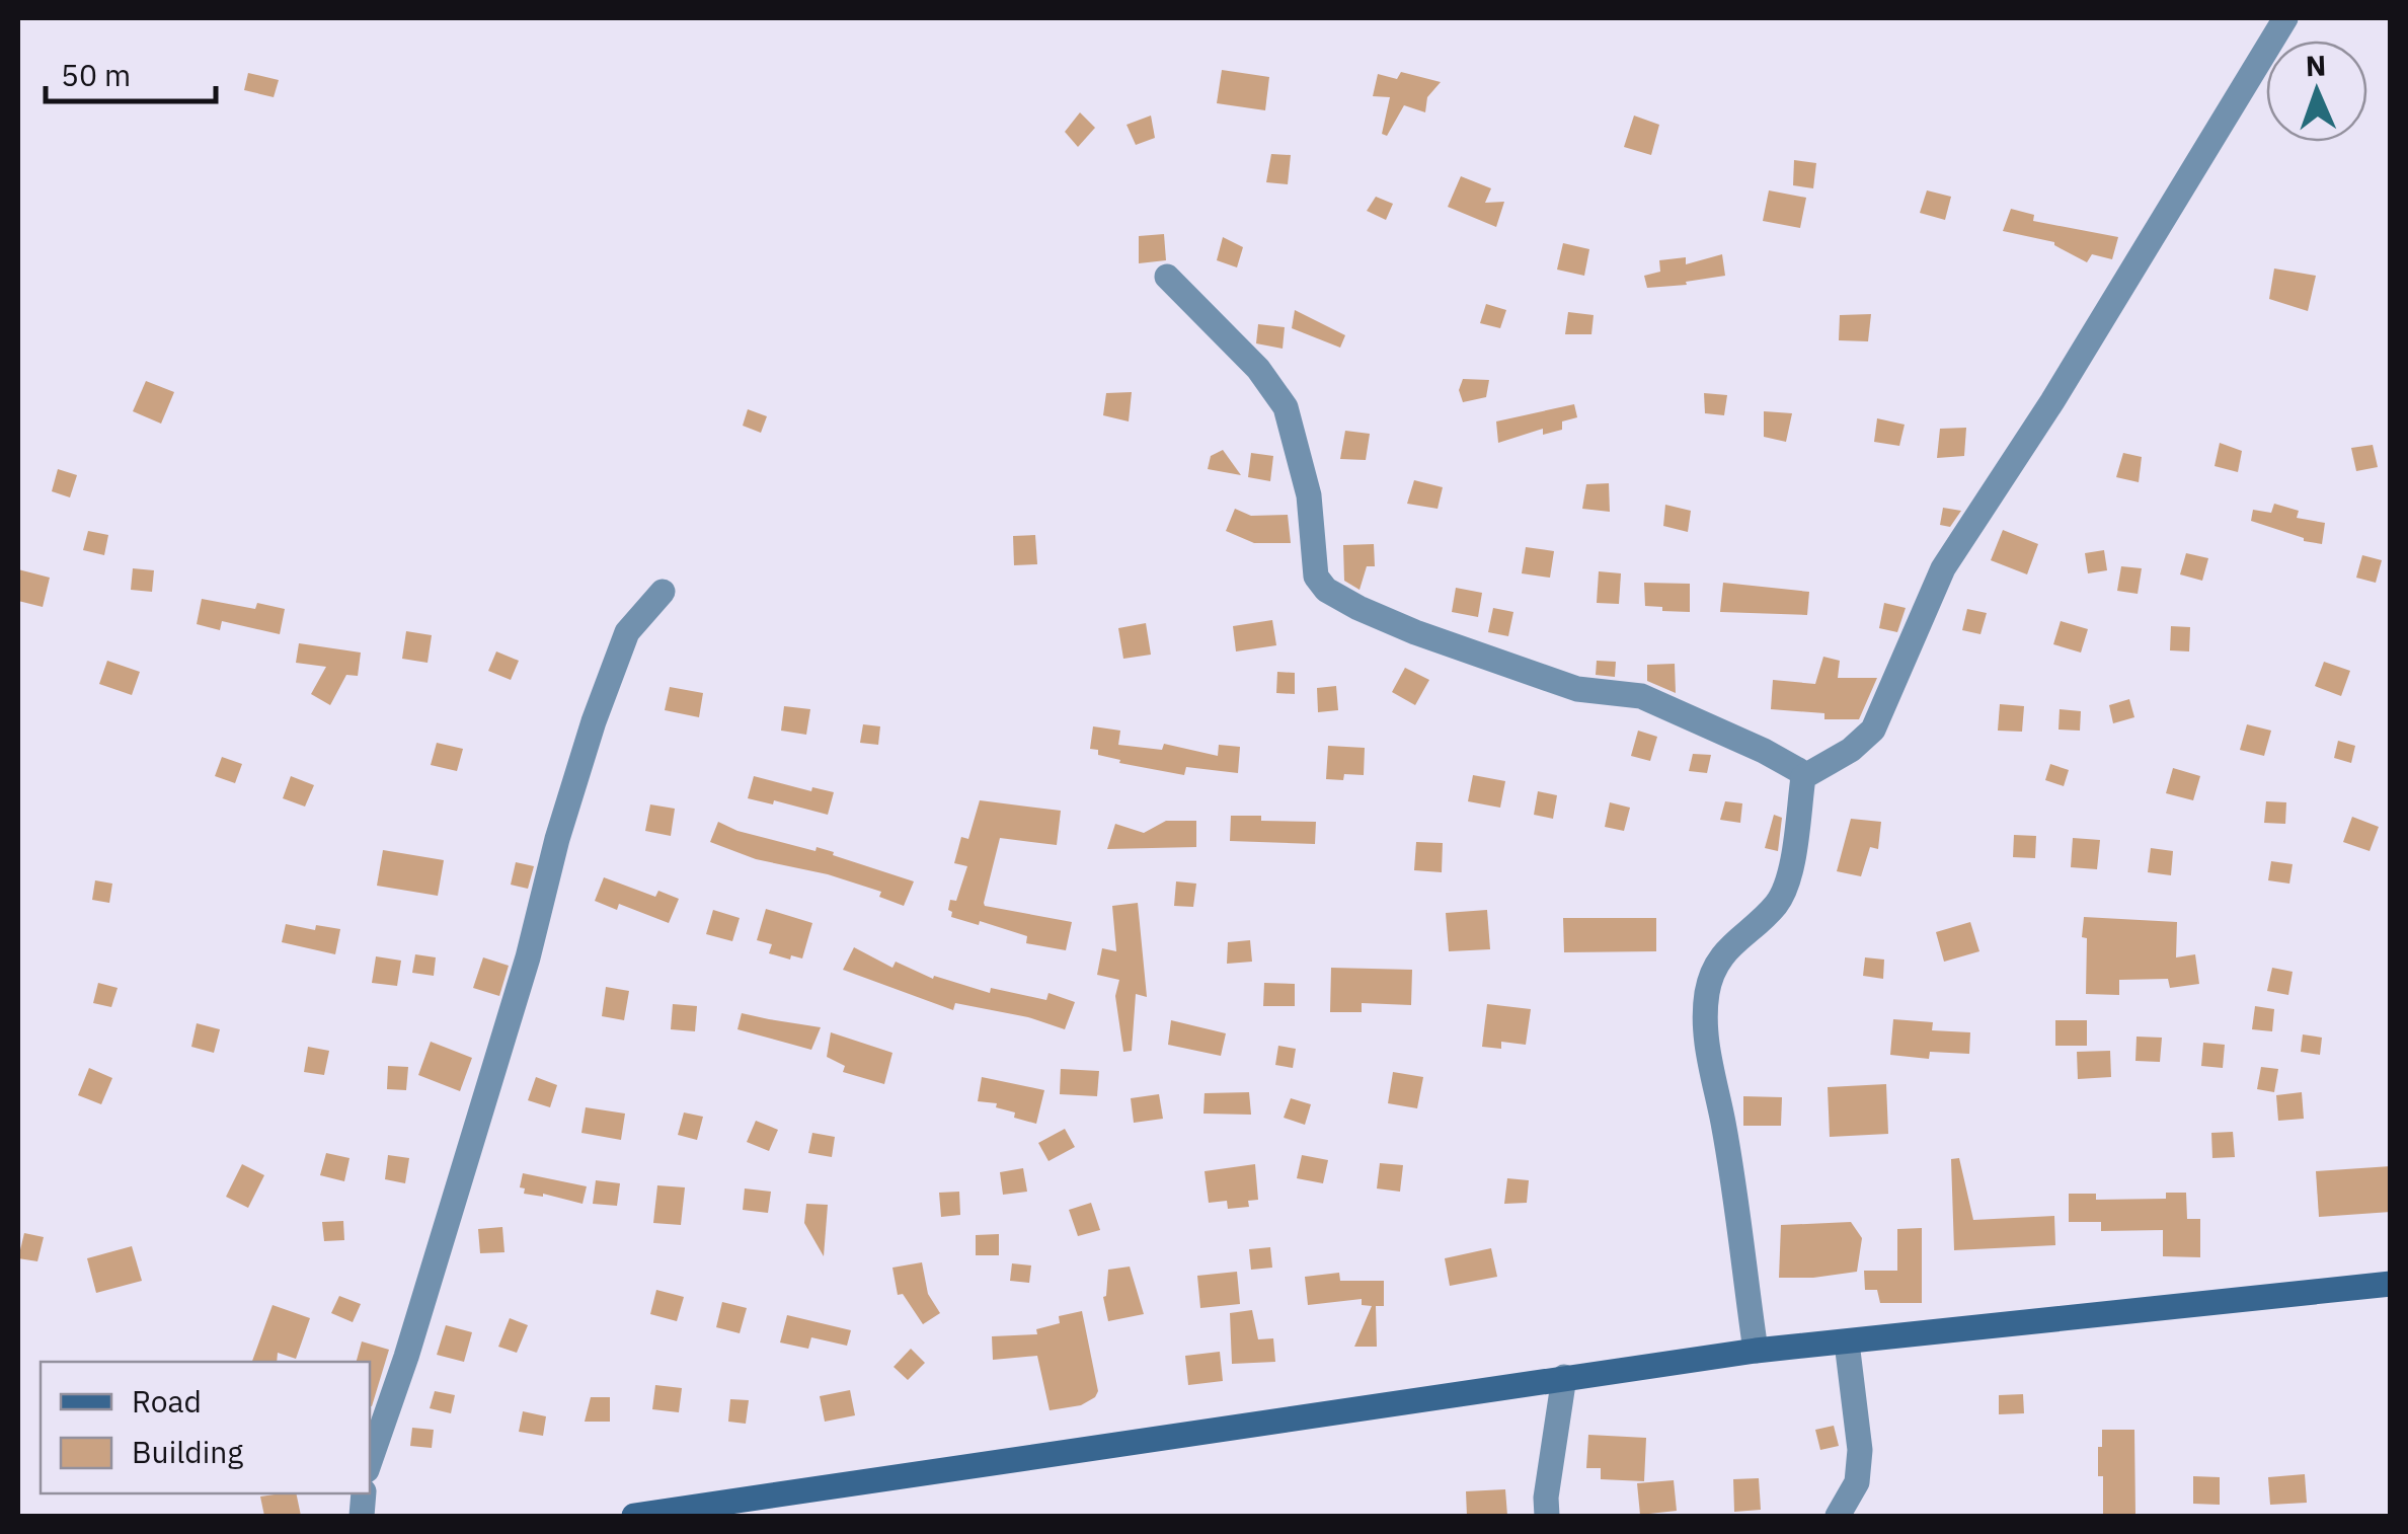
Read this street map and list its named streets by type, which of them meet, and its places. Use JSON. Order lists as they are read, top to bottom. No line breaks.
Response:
{"legend":["Road","Building"],"scale_bar":"50 m","north":"top"}
